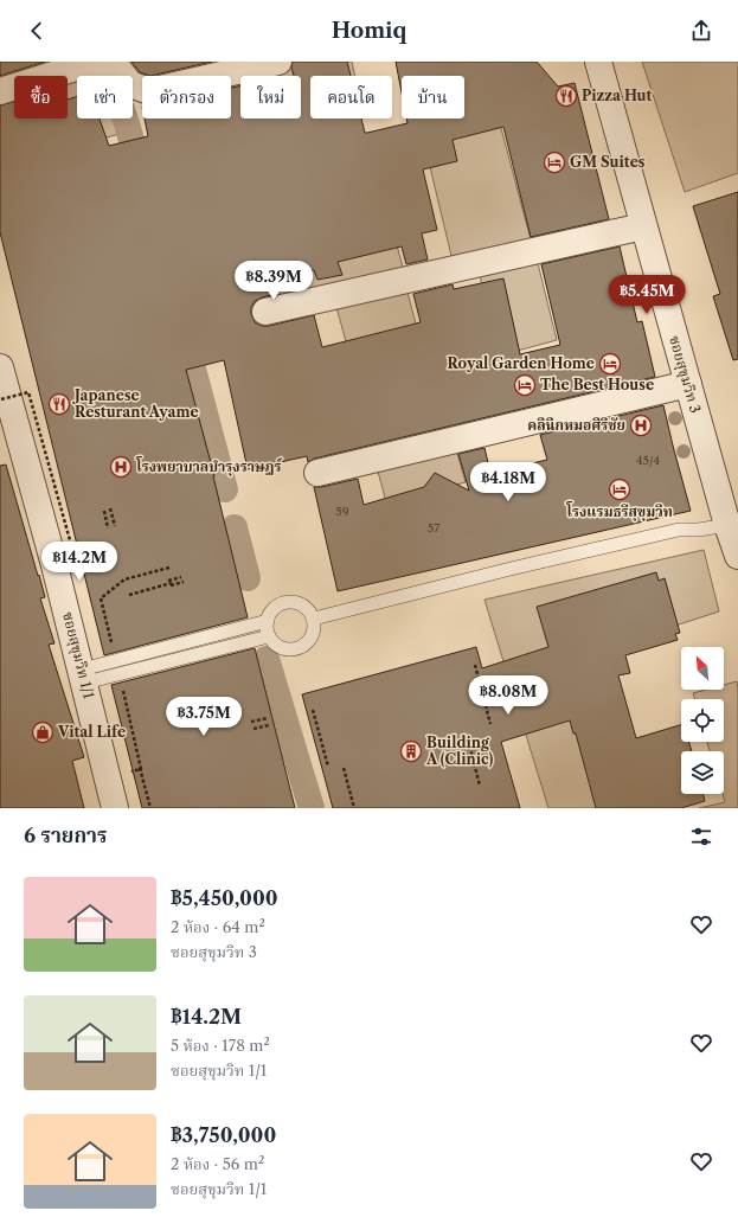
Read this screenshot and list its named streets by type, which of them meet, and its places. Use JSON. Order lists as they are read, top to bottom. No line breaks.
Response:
{"streets":{"street":["ซอยสุขุมวิท 3","ซอยสุขุมวิท 1/1"]},"places":{"restaurant":["Pizza Hut","Japanese Resturant Ayame"],"hotel":["GM Suites","Royal Garden Home","The Best House","โรงแรมธรีสุขุมวิท"],"hospital":["คลินิกหมอศิริชัย","โรงพยาบาลบำรุงราษฎร์"],"shop":["Vital Life"],"building":["Building A (Clinic)"]},"house_numbers":["45/4","59","57"],"north":"top left","page":{"header":"Homiq","chip":["ซื้อ","เช่า","ตัวกรอง","ใหม่","คอนโด","บ้าน"],"price":["฿8.39M","฿5.45M","฿4.18M","฿14.2M","฿8.08M","฿3.75M"],"heading":"6 รายการ","list":[{"name":"฿5,450,000","note":"2 ห้อง · 64 m² · ซอยสุขุมวิท 3"},{"name":"฿14.2M","note":"5 ห้อง · 178 m² · ซอยสุขุมวิท 1/1"},{"name":"฿3,750,000","note":"2 ห้อง · 56 m² · ซอยสุขุมวิท 1/1"}]}}
